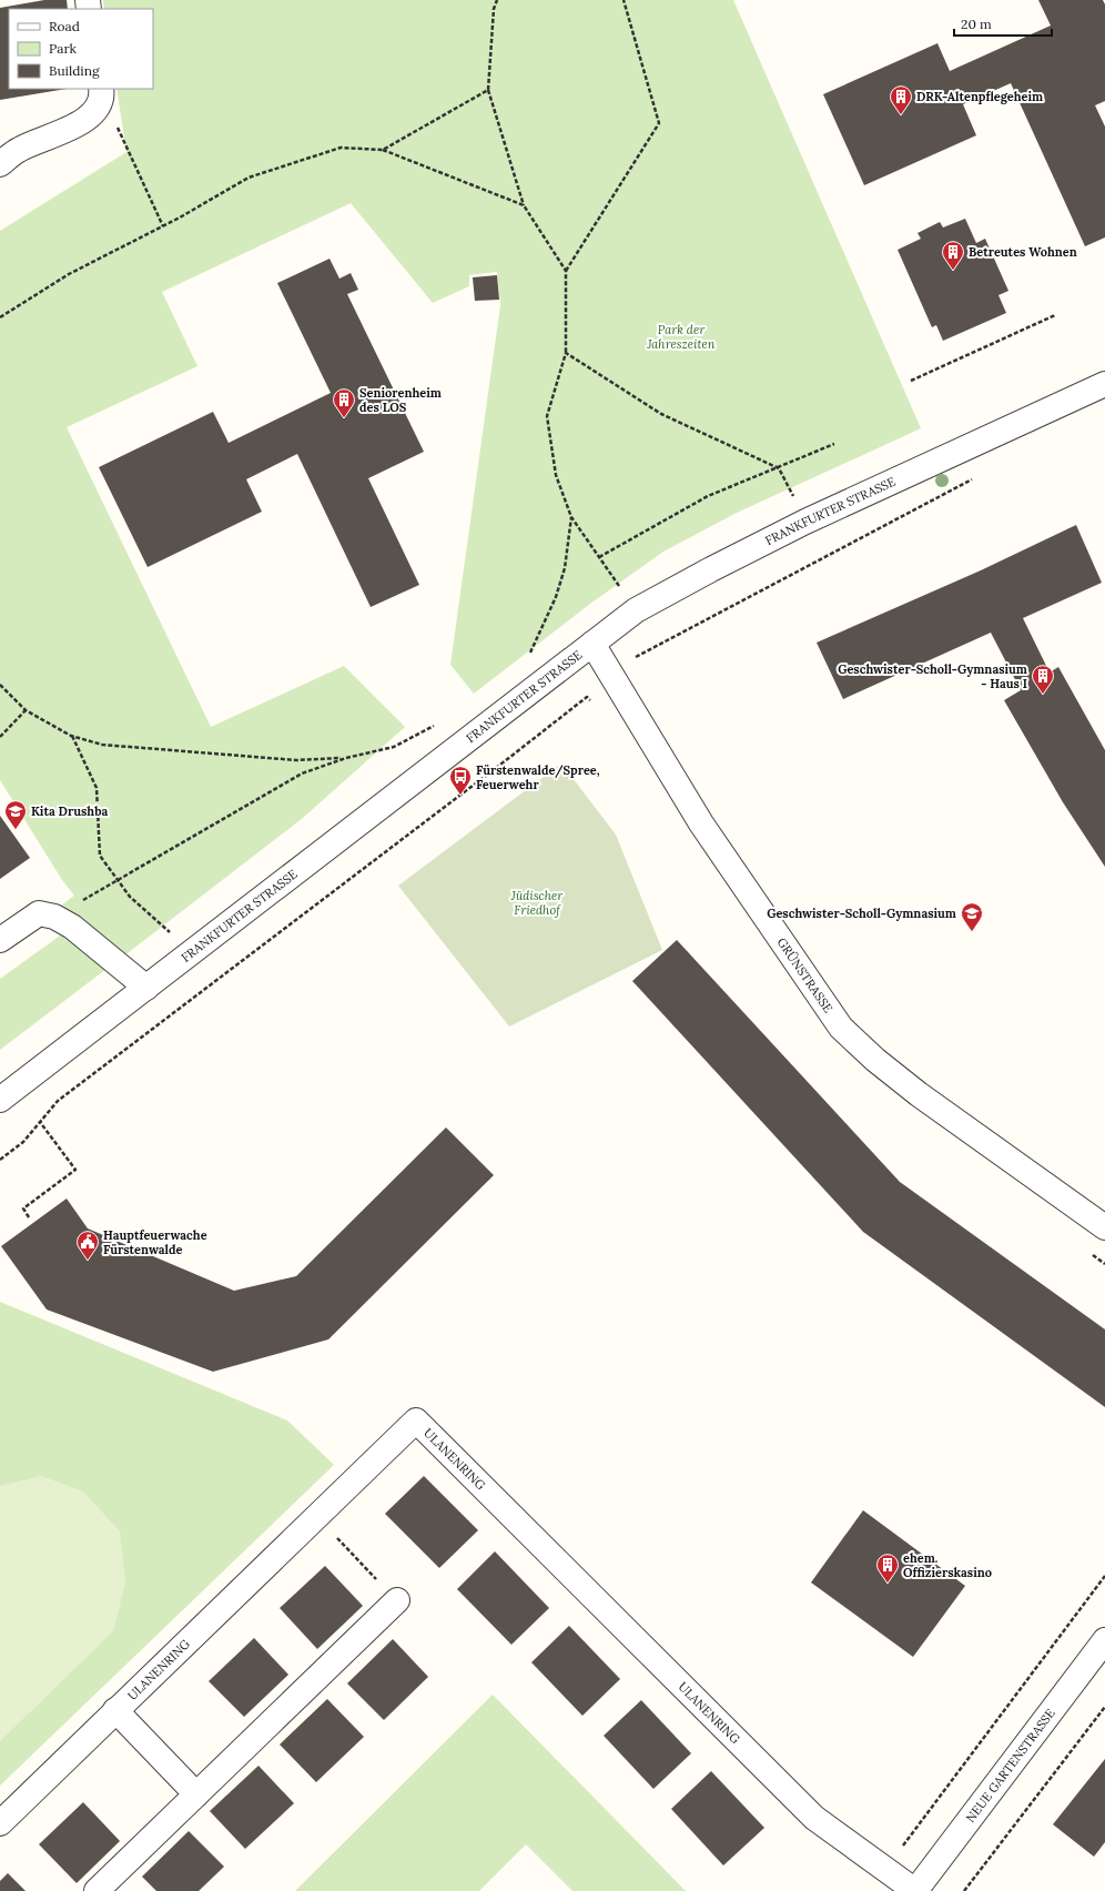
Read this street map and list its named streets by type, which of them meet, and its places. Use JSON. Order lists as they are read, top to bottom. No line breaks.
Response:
{"streets":{"street":["FRANKFURTER STRASSE","GRÜNSTRASSE","ULANENRING","NEUE GARTENSTRASSE"]},"crossings":[["FRANKFURTER STRASSE","GRÜNSTRASSE"],["ULANENRING","NEUE GARTENSTRASSE"]],"parks":["Park der Jahreszeiten","Jüdischer Friedhof"],"places":{"building":["DRK-Altenpflegeheim","Betreutes Wohnen","Seniorenheim des LOS","Geschwister-Scholl-Gymnasium - Haus I","ehem. Offizierskasino"],"bus stop":["Fürstenwalde/Spree, Feuerwehr"],"school or university":["Kita Drushba","Geschwister-Scholl-Gymnasium"],"public building":["Hauptfeuerwache Fürstenwalde"]},"legend":["Road","Park","Building"],"scale_bar":"20 m"}
